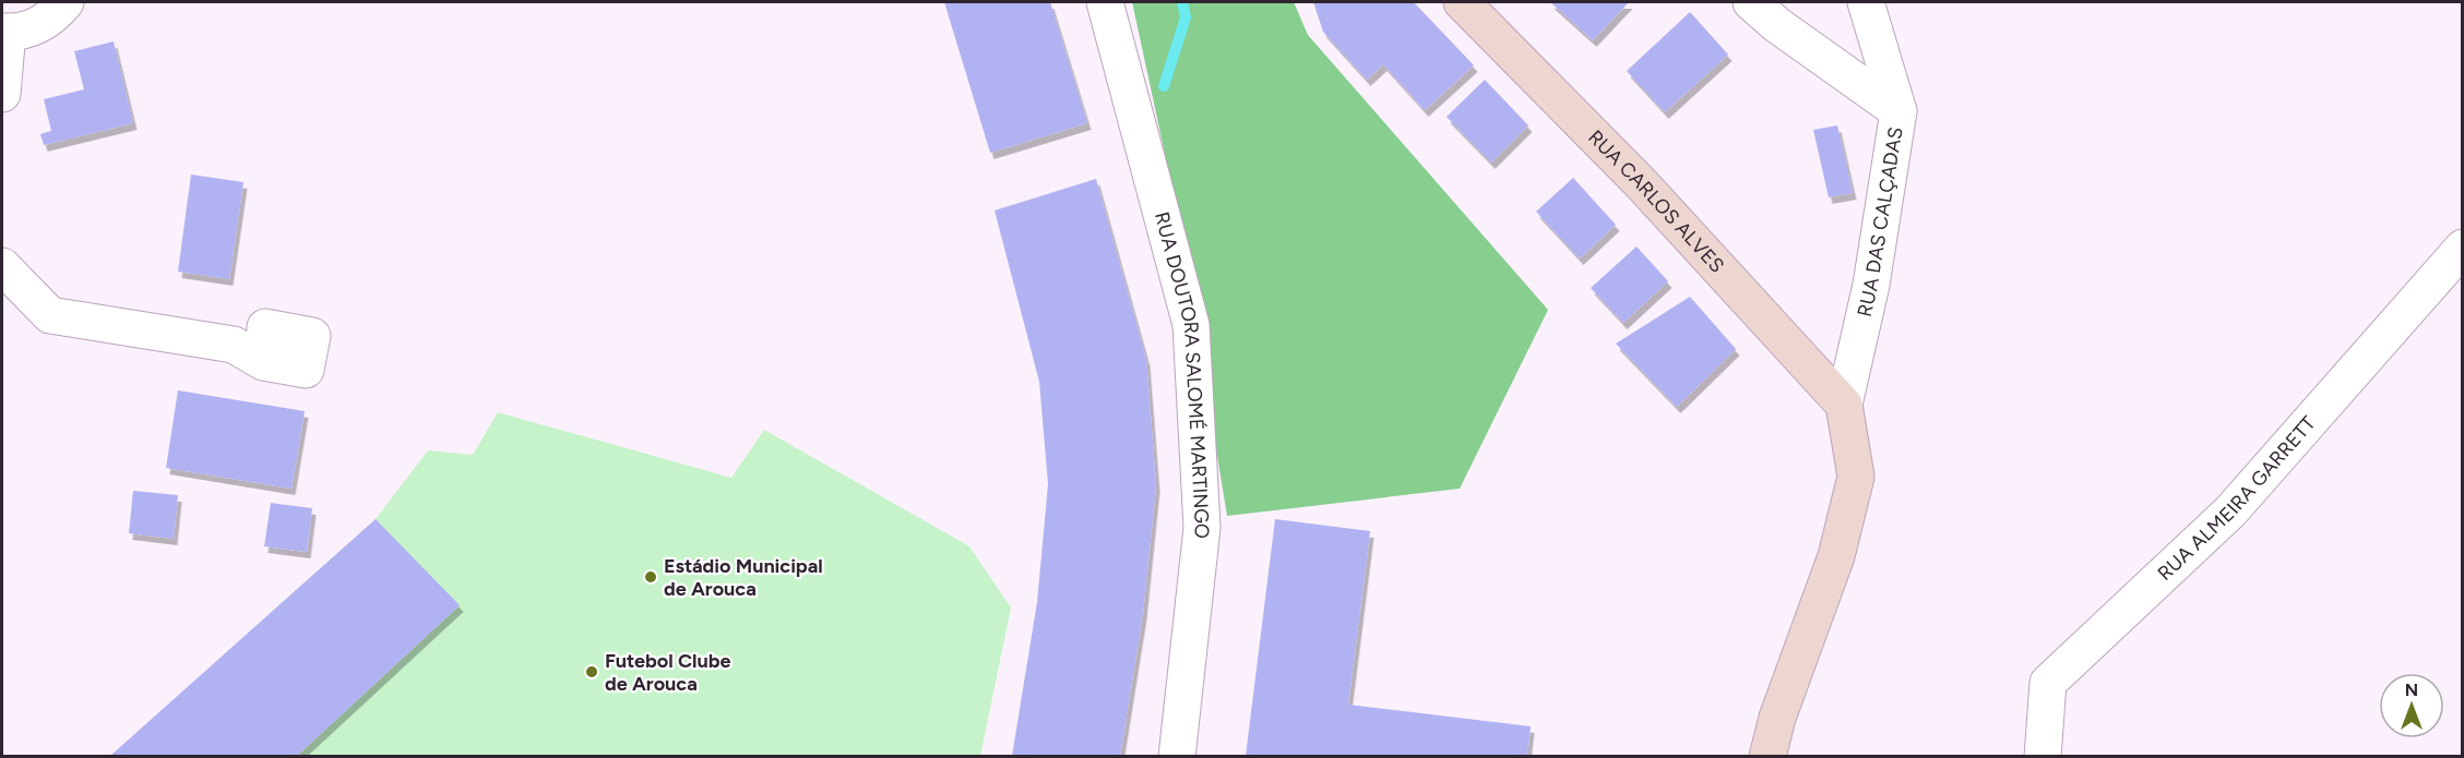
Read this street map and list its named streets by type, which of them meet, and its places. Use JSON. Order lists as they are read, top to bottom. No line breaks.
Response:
{"streets":{"street":["RUA CARLOS ALVES","RUA DAS CALÇADAS","RUA DOUTORA SALOMÉ MARTINGO","RUA ALMEIRA GARRETT"]},"crossings":[["RUA CARLOS ALVES","RUA DAS CALÇADAS"]],"places":["Estádio Municipal de Arouca","Futebol Clube de Arouca"],"north":"top"}
